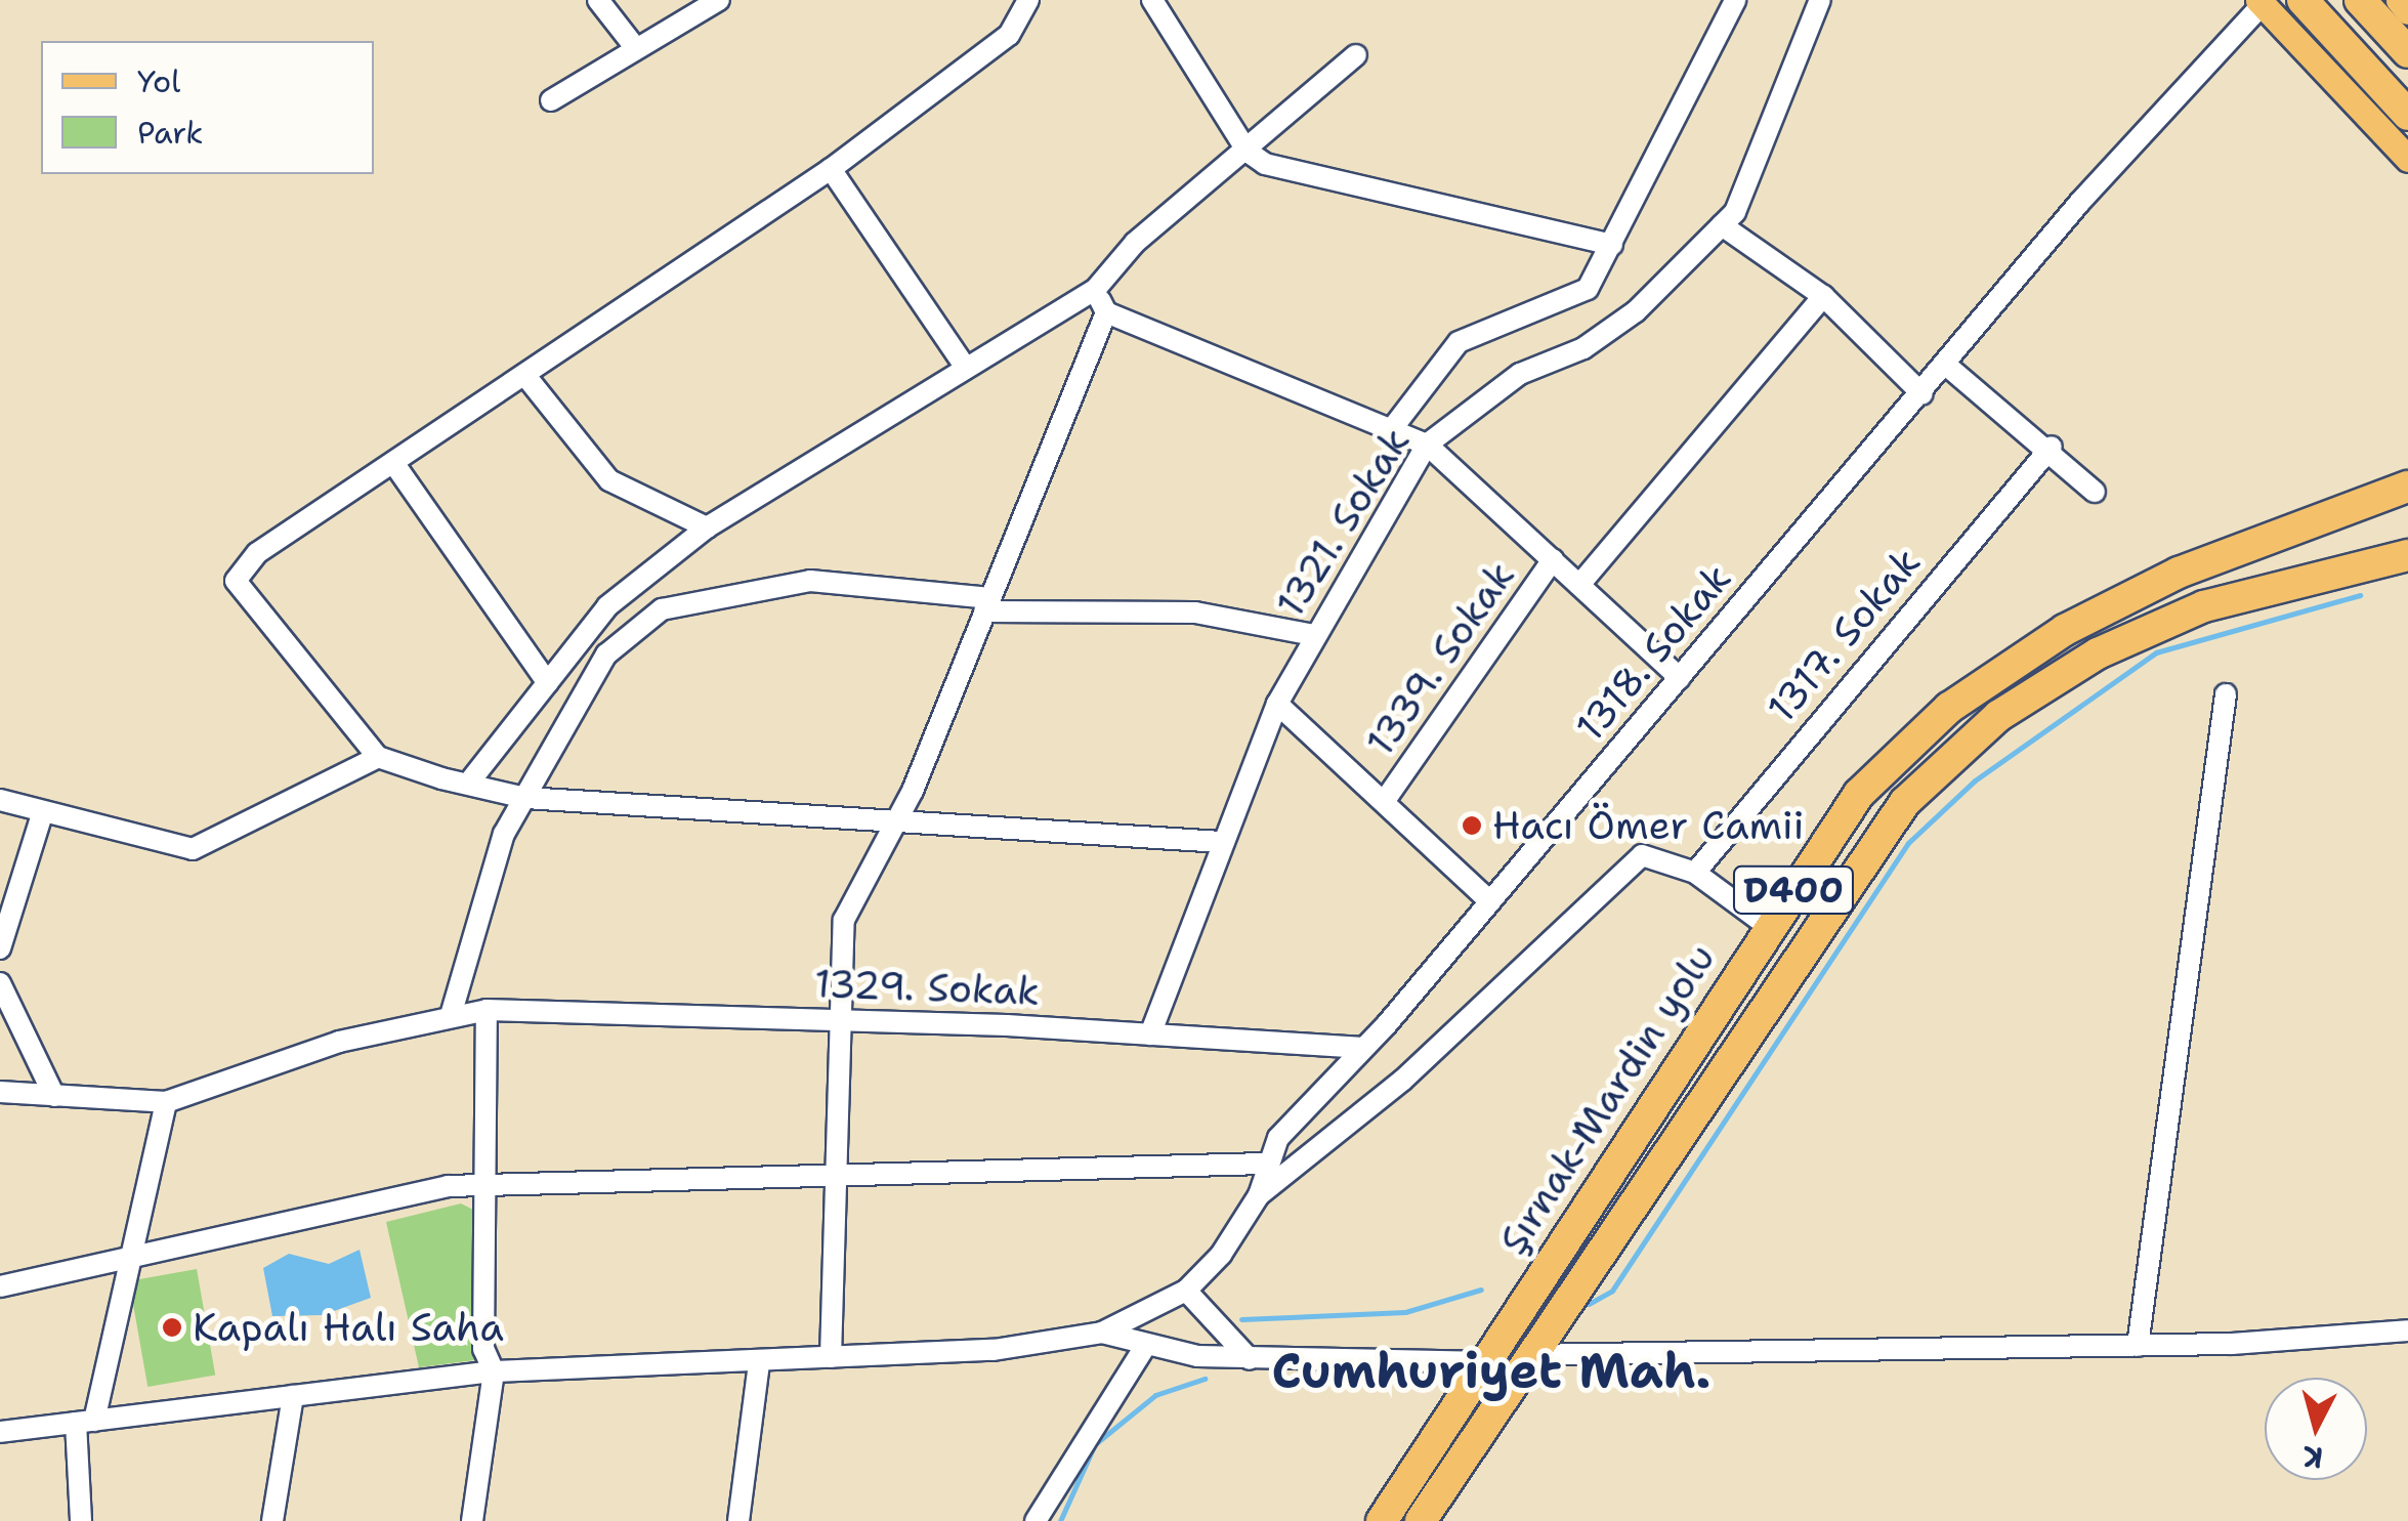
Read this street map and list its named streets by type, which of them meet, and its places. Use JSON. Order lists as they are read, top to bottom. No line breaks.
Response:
{"streets":{"highway":["D400","Şırnak-Mardin yolu"],"street":["1321. Sokak","1317. Sokak","1318. Sokak","1339. Sokak","1329. Sokak"]},"crossings":[["1321. Sokak","1329. Sokak"],["1318. Sokak","1329. Sokak"]],"districts":["Cumhuriyet Mah."],"places":["Hacı Ömer Camii","Kapalı Halı Saha"],"legend":["Yol","Park"],"north":"bottom"}
